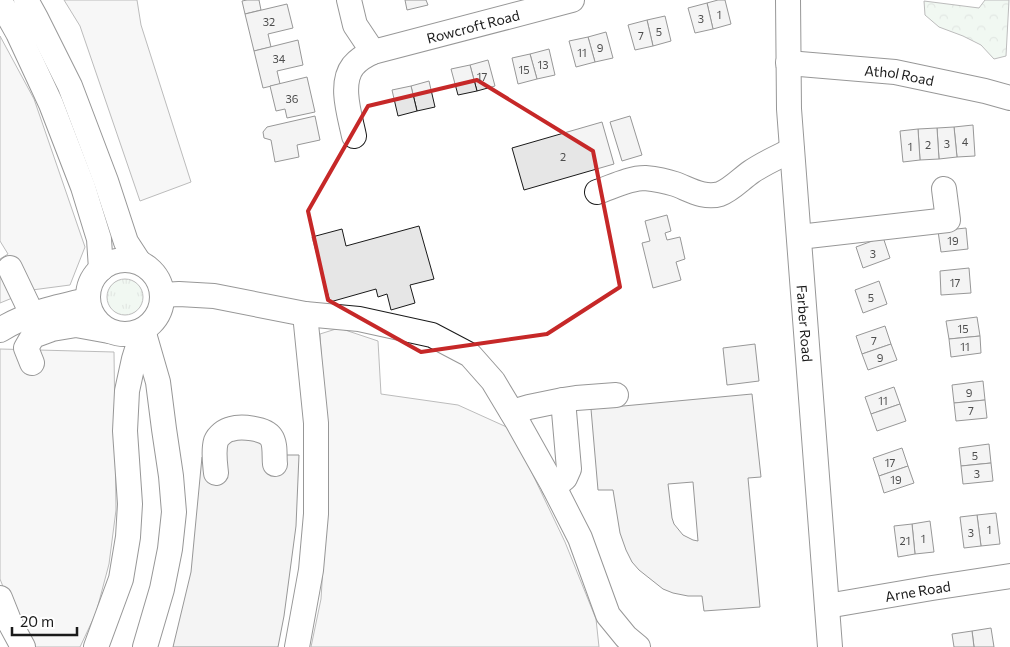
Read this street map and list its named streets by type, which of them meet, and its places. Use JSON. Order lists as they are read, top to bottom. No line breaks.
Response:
{"streets":{"street":["Rowcroft Road","Athol Road","Farber Road","Arne Road"]},"crossings":[["Athol Road","Farber Road"],["Farber Road","Arne Road"]],"house_numbers":["1","3","32","5","7","9","11","34","13","15","17","36","4","3","2","1","2","19","3","17","5","15","7","11","9","9","11","7","5","17","3","19","1","3","1","21"],"scale_bar":"20 m"}
